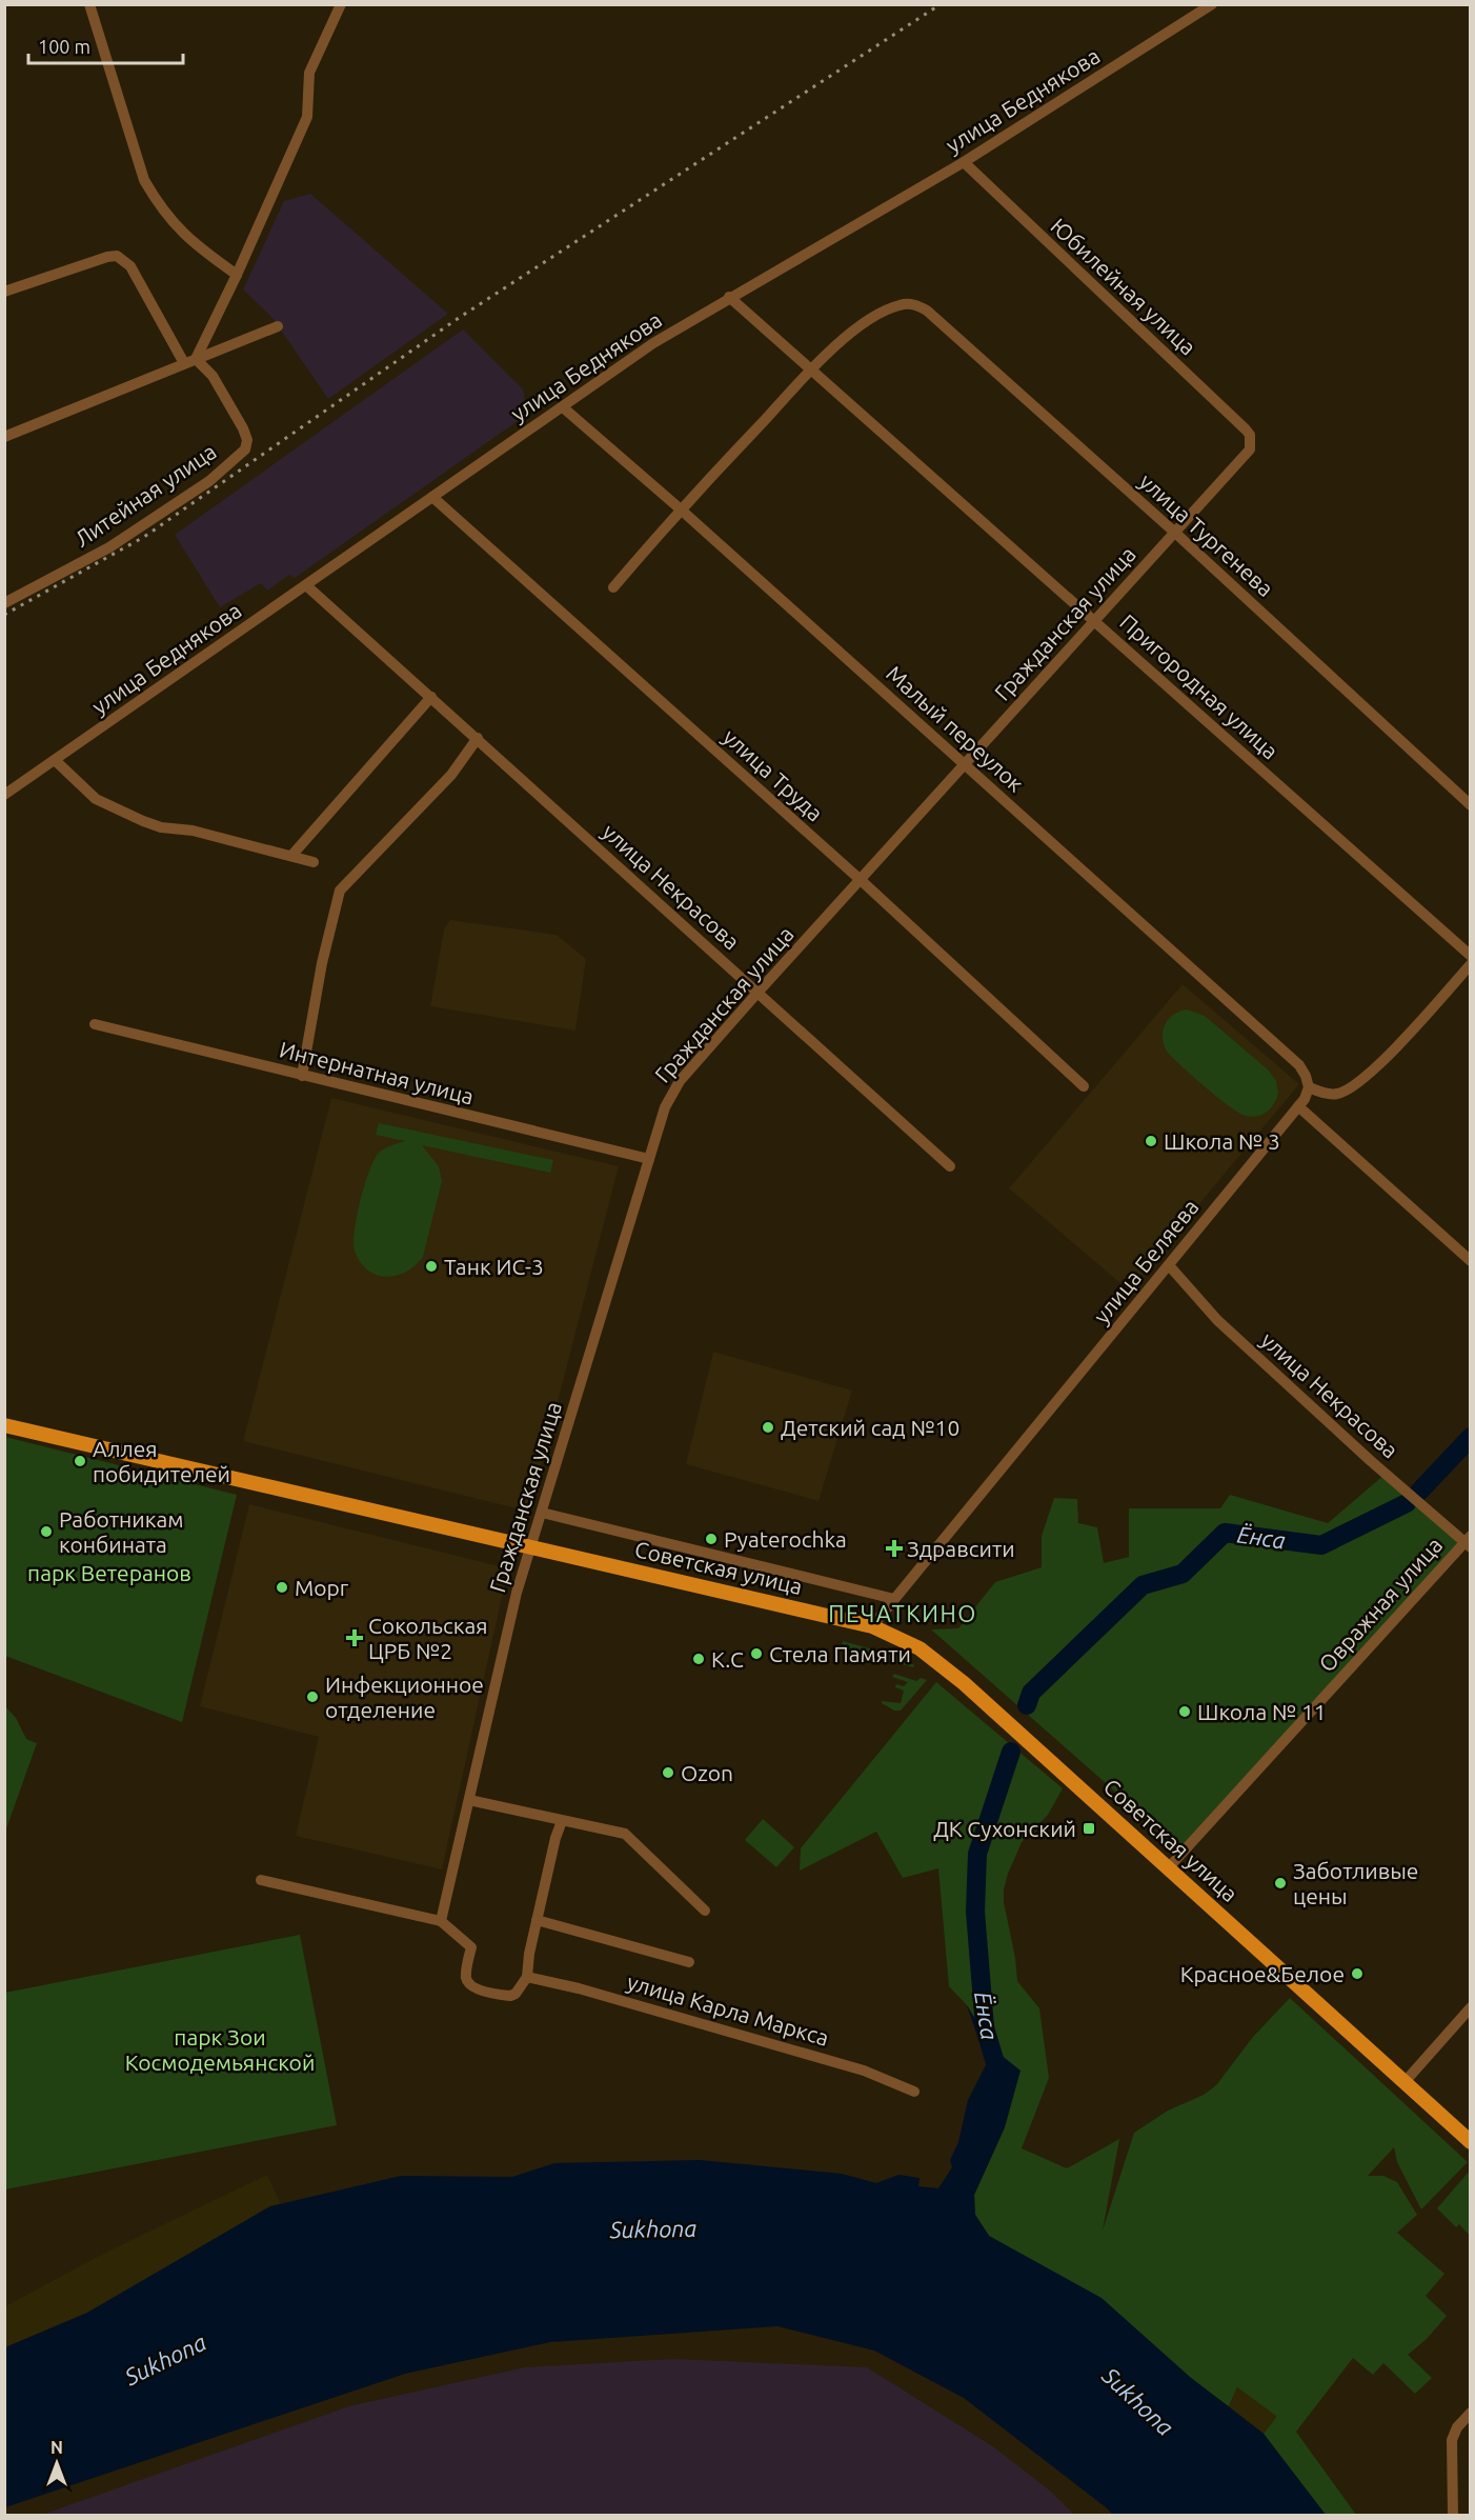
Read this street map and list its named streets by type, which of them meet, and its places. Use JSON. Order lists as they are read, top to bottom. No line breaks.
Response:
{"streets":{"main road":["Советская улица"],"street":["улица Беднякова","Юбилейная улица","Литейная улица","улица Тургенева","Гражданская улица","Пригородная улица","Малый переулок","улица Труда","улица Некрасова","Интернатная улица","улица Беляева","Овражная улица","улица Карла Маркса"]},"crossings":[["улица Беднякова","Юбилейная улица"],["улица Беднякова","Пригородная улица"],["улица Беднякова","Малый переулок"],["улица Беднякова","улица Труда"],["улица Беднякова","улица Некрасова"],["Юбилейная улица","Гражданская улица"],["улица Тургенева","Гражданская улица"],["улица Тургенева","Пригородная улица"],["Гражданская улица","Пригородная улица"],["Гражданская улица","Малый переулок"],["Гражданская улица","улица Труда"],["Гражданская улица","улица Некрасова"],["Гражданская улица","Интернатная улица"],["Гражданская улица","Советская улица"],["Малый переулок","улица Беляева"],["улица Некрасова","улица Беляева"],["улица Некрасова","Овражная улица"],["улица Беляева","Советская улица"],["Советская улица","Овражная улица"]],"districts":["ПЕЧАТКИНО"],"water":["Ёнса","Sukhona"],"parks":["парк Ветеранов","парк Зои Космодемьянской"],"places":{"other":["Школа № 3","Танк ИС-3","Детский сад №10","Аллея побидителей","Работникам конбината","Pyaterochka","Морг","Стела Памяти","К.С","Инфекционное отделение","Школа № 11","Ozon","Заботливые цены","Красное&Белое"],"health":["Здравсити","Сокольская ЦРБ №2"],"transit":["ДК Сухонский"]},"scale_bar":"100 m","north":"top"}
